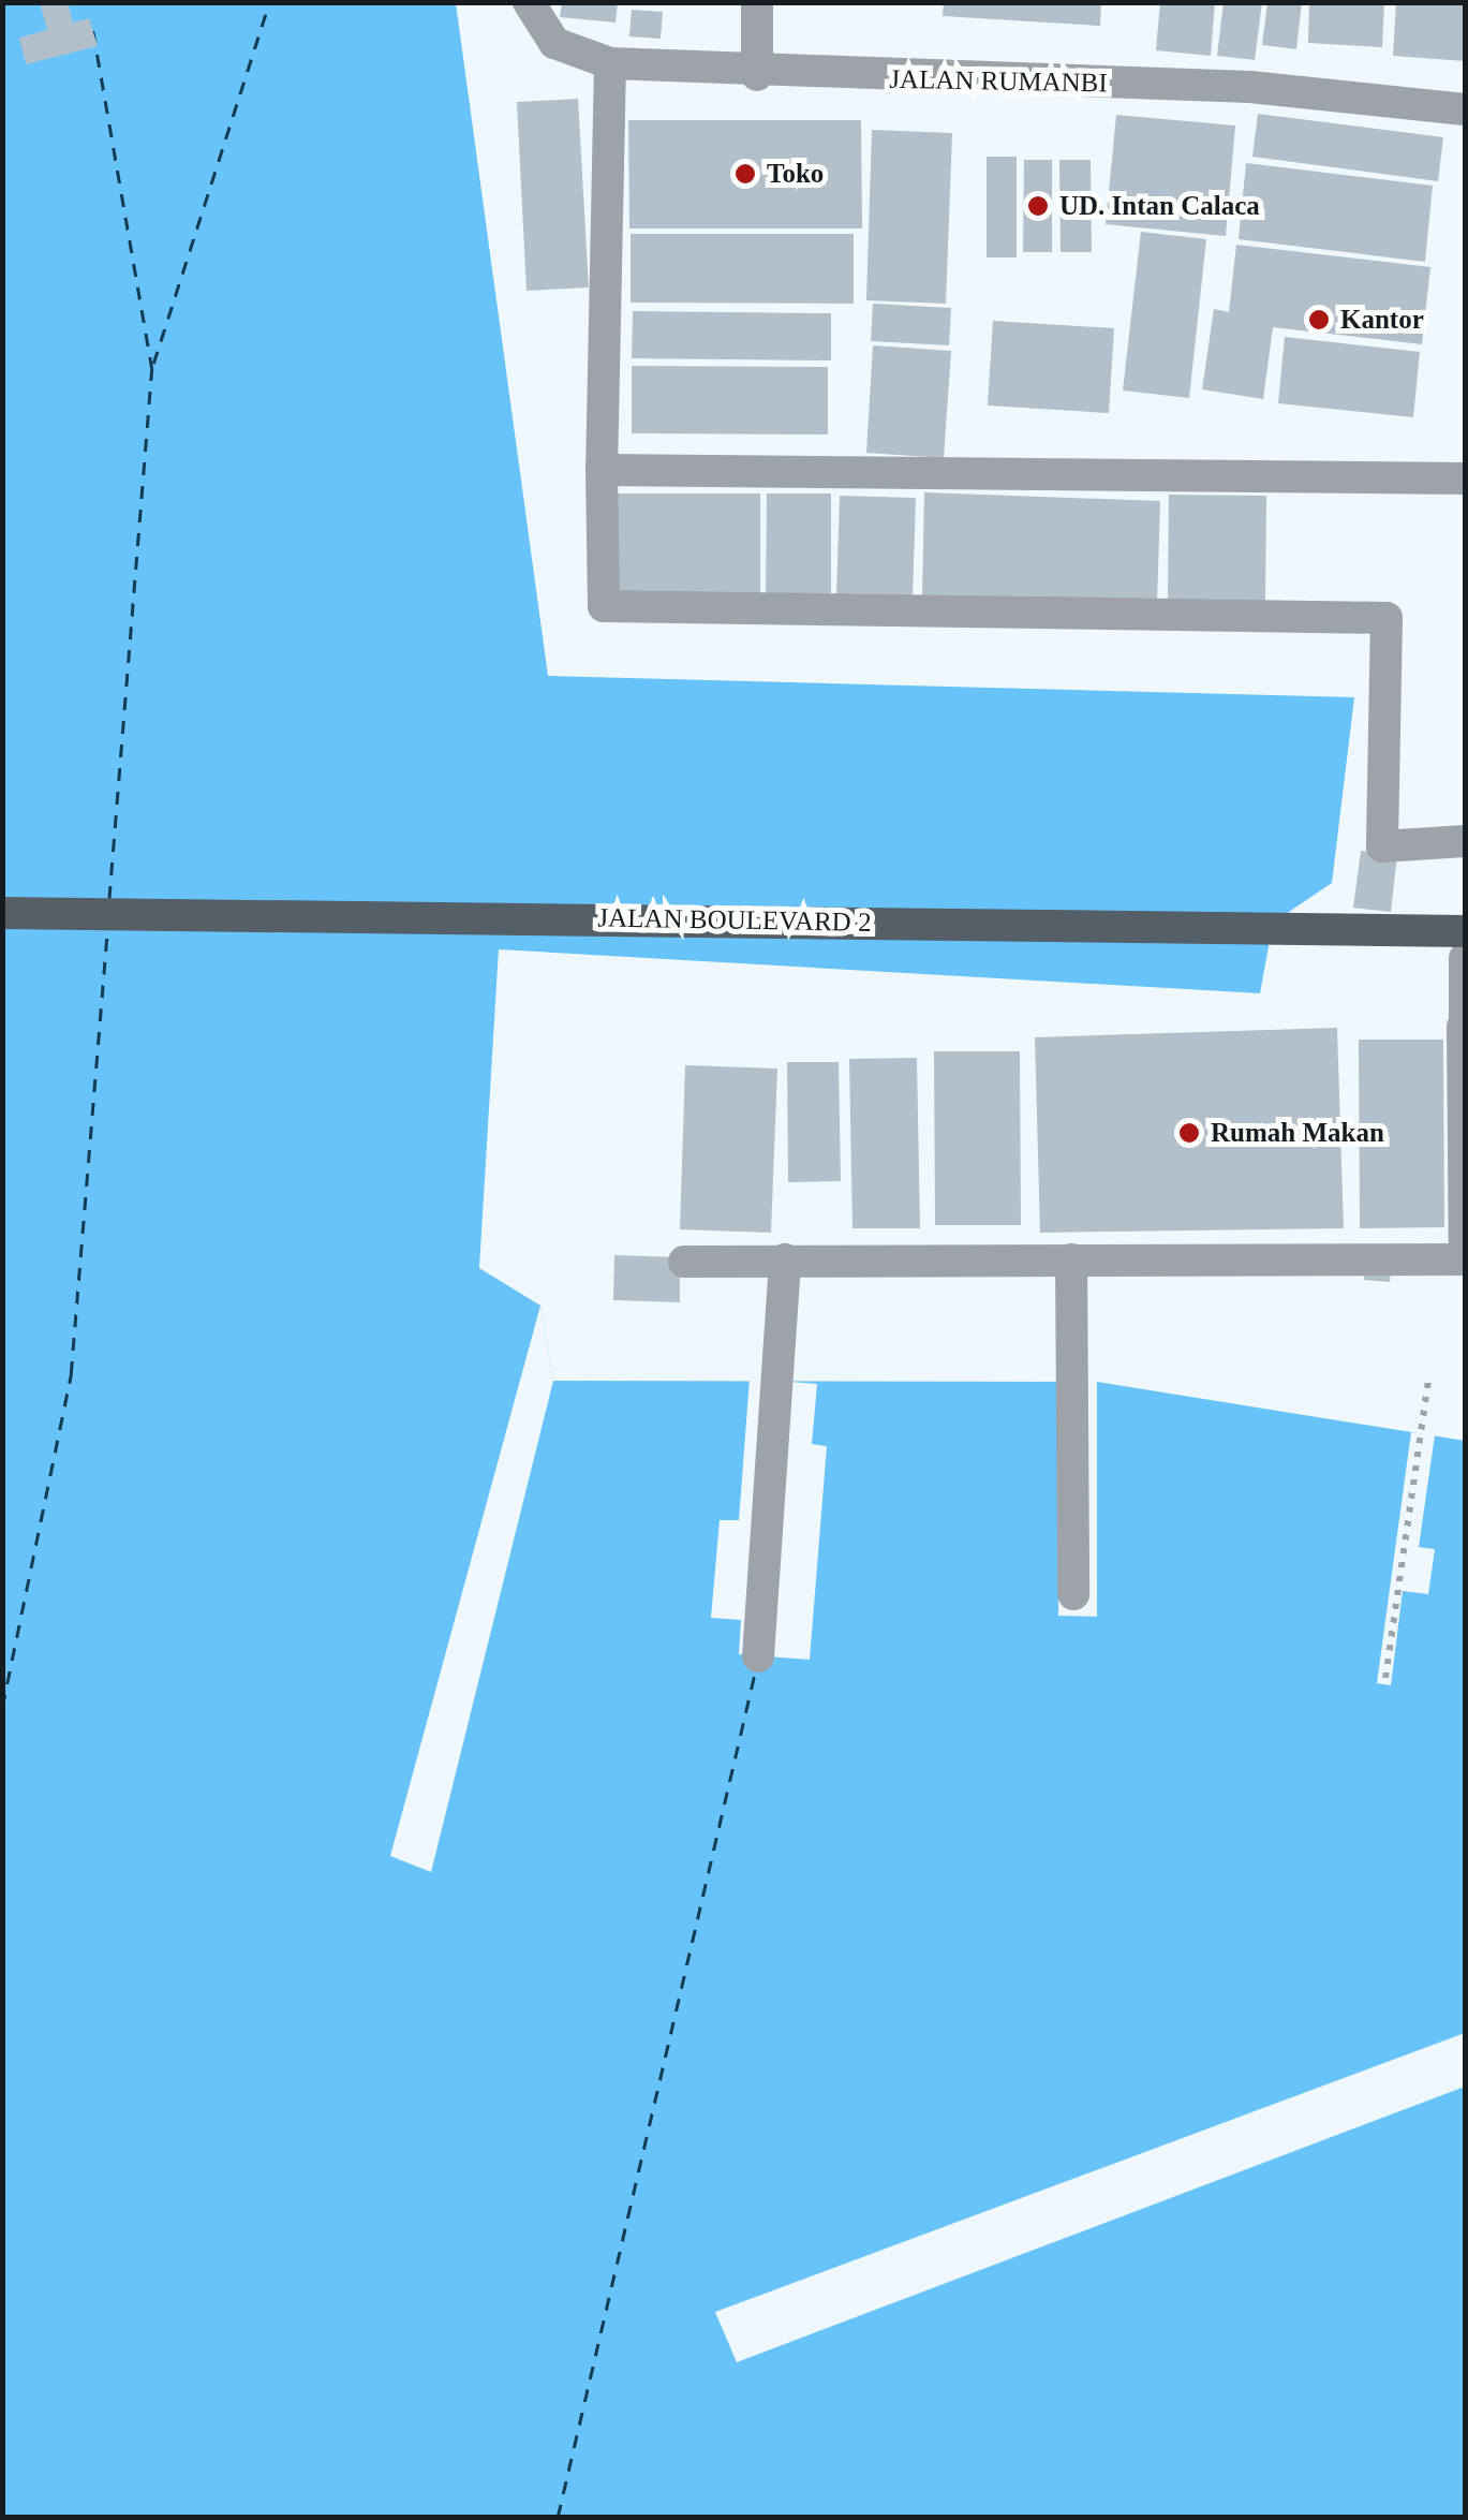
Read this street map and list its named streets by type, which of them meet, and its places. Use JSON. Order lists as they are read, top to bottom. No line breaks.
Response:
{"streets":{"main road":["JALAN BOULEVARD 2"],"street":["JALAN RUMANBI"]},"places":["Toko","UD. Intan Calaca","Kantor","Rumah Makan"]}
